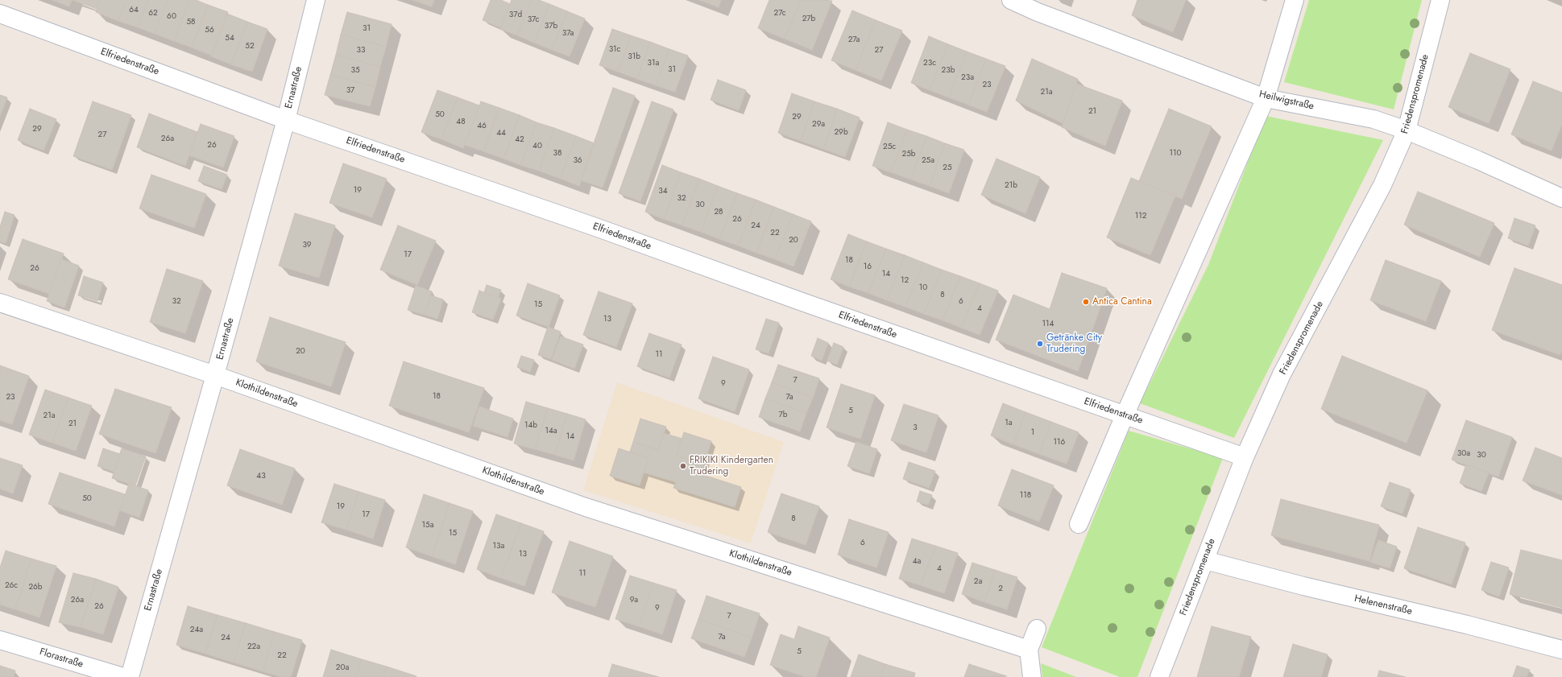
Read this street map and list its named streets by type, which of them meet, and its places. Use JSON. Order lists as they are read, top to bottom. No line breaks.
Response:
{"streets":{"street":["Elfriedenstraße","Ernastraße","Friedenspromenade","Heilwigstraße","Klothildenstraße","Helenenstraße","Florastraße"]},"crossings":[["Elfriedenstraße","Ernastraße"],["Elfriedenstraße","Friedenspromenade"],["Ernastraße","Klothildenstraße"],["Friedenspromenade","Heilwigstraße"],["Friedenspromenade","Helenenstraße"]],"places":["Antica Cantina","Getränke City Trudering","FRIKIKI Kindergarten Trudering"],"house_numbers":["64","62","27c","37d","60","27b","37c","58","37b","31","56","37a","54","27a","52","31c","33","27","31b","31a","23c","31","35","23b","23a","23","37","21a","21","50","29","48","29a","46","29","29b","44","27","26a","42","26","40","25c","38","110","25b","36","25a","25","21b","19","34","32","30","28","112","26","24","22","20","39","17","18","16","26","14","12","10","8","32","6","15","4","13","114","20","11","7","9","18","23","7a","5","7b","21a","1a","21","14b","3","14a","1","14","116","30a","30","43","118","50","19","17","8","15a","15","6","13a","13","4a","4","11","2a","26c","26b","2","26a","9a","26","9","7","24a","7a","24","22a","5","22","20a"]}
